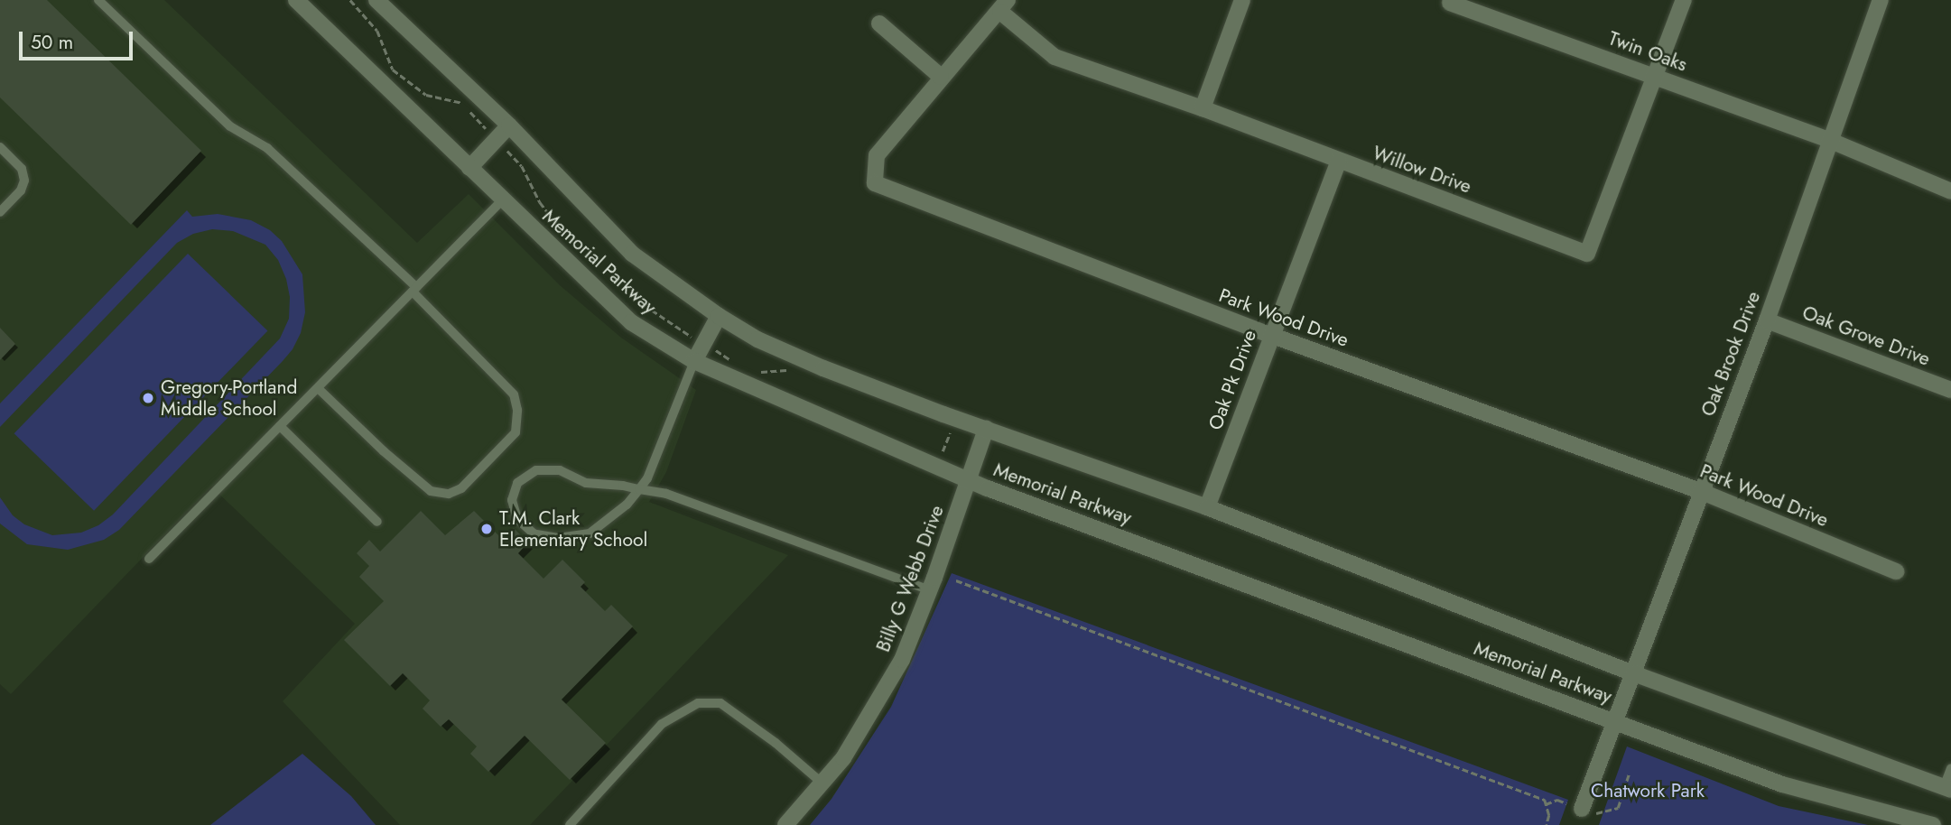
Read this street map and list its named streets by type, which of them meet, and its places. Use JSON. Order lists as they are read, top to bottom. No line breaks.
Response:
{"streets":{"street":["Twin Oaks","Willow Drive","Memorial Parkway","Park Wood Drive","Oak Grove Drive","Oak Brook Drive","Oak Pk Drive","Billy G Webb Drive"]},"crossings":[["Twin Oaks","Willow Drive"],["Twin Oaks","Oak Brook Drive"],["Willow Drive","Park Wood Drive"],["Willow Drive","Oak Pk Drive"],["Memorial Parkway","Oak Brook Drive"],["Memorial Parkway","Oak Pk Drive"],["Memorial Parkway","Billy G Webb Drive"],["Park Wood Drive","Oak Brook Drive"],["Park Wood Drive","Oak Pk Drive"],["Oak Grove Drive","Oak Brook Drive"]],"parks":["Chatwork Park"],"places":["Gregory-Portland Middle School","T.M. Clark Elementary School"],"scale_bar":"50 m"}
